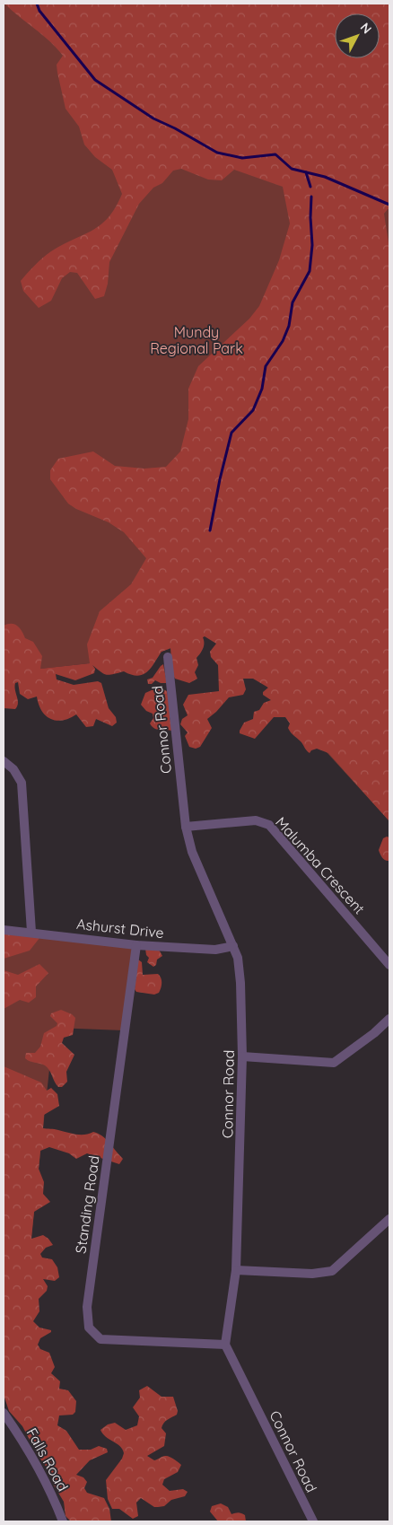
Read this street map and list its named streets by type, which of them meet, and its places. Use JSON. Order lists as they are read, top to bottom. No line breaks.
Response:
{"streets":{"street":["Connor Road","Malumba Crescent","Ashurst Drive","Standing Road","Falls Road"]},"crossings":[["Connor Road","Malumba Crescent"],["Connor Road","Ashurst Drive"],["Connor Road","Standing Road"],["Ashurst Drive","Standing Road"]],"parks":["Mundy Regional Park"],"north":"top right"}
